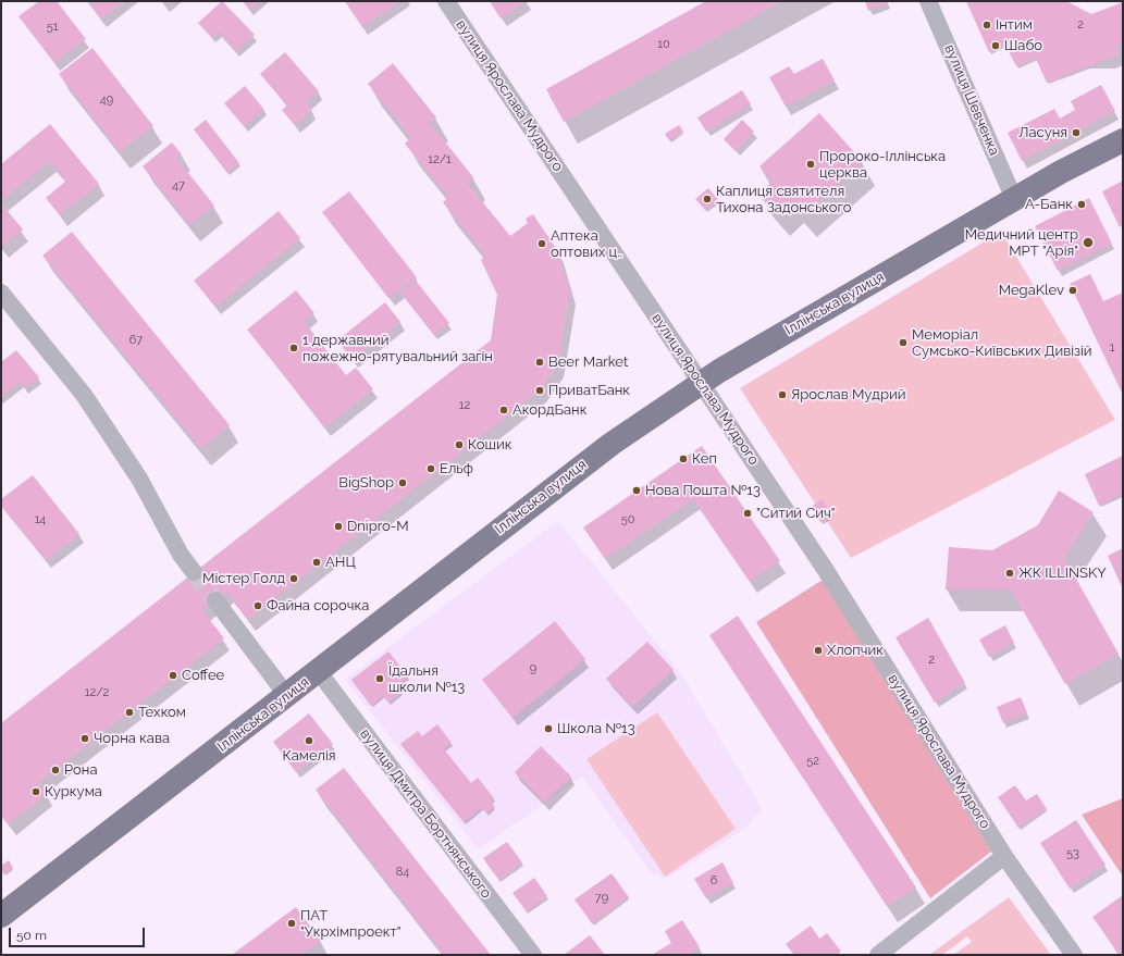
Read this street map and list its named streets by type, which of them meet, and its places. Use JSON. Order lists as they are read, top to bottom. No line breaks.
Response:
{"streets":{"main road":["Іллінська вулиця"],"street":["вулиця Ярослава Мудрого","вулиця Шевченка","вулиця Дмитра Бортнянського"]},"crossings":[["вулиця Ярослава Мудрого","Іллінська вулиця"],["вулиця Шевченка","Іллінська вулиця"],["Іллінська вулиця","вулиця Дмитра Бортнянського"]],"places":["Інтим","Шабо","Ласуня","Пророко-Іллінська церква","Каплиця святителя Тихона Задонського","А-Банк","Медичний центр МРТ \"Арія\"","Аптека оптових ц..","MegaKlev","Меморіал Сумсько-Київських Дивізій","1 державний пожежно-рятувальний загін","Beer Market","ПриватБанк","Ярослав Мудрий","АкордБанк","Кошик","Кеп","Ельф","BigShop","Нова Пошта №13","\"Ситий Сич\"","Dnipro-M","АНЦ","ЖК ILLINSKY","Містер Голд","Файна сорочка","Хлопчик","Coffee","Їдальня школи №13","Техком","Школа №13","Чорна кава","Камелія","Рона","Куркума","ПАТ \"Укрхімпроект\""],"house_numbers":["2","51","10","49","12/1","47","67","1","12","14","50","2","9","12/2","52","53","84","6","79"],"scale_bar":"50 m"}
